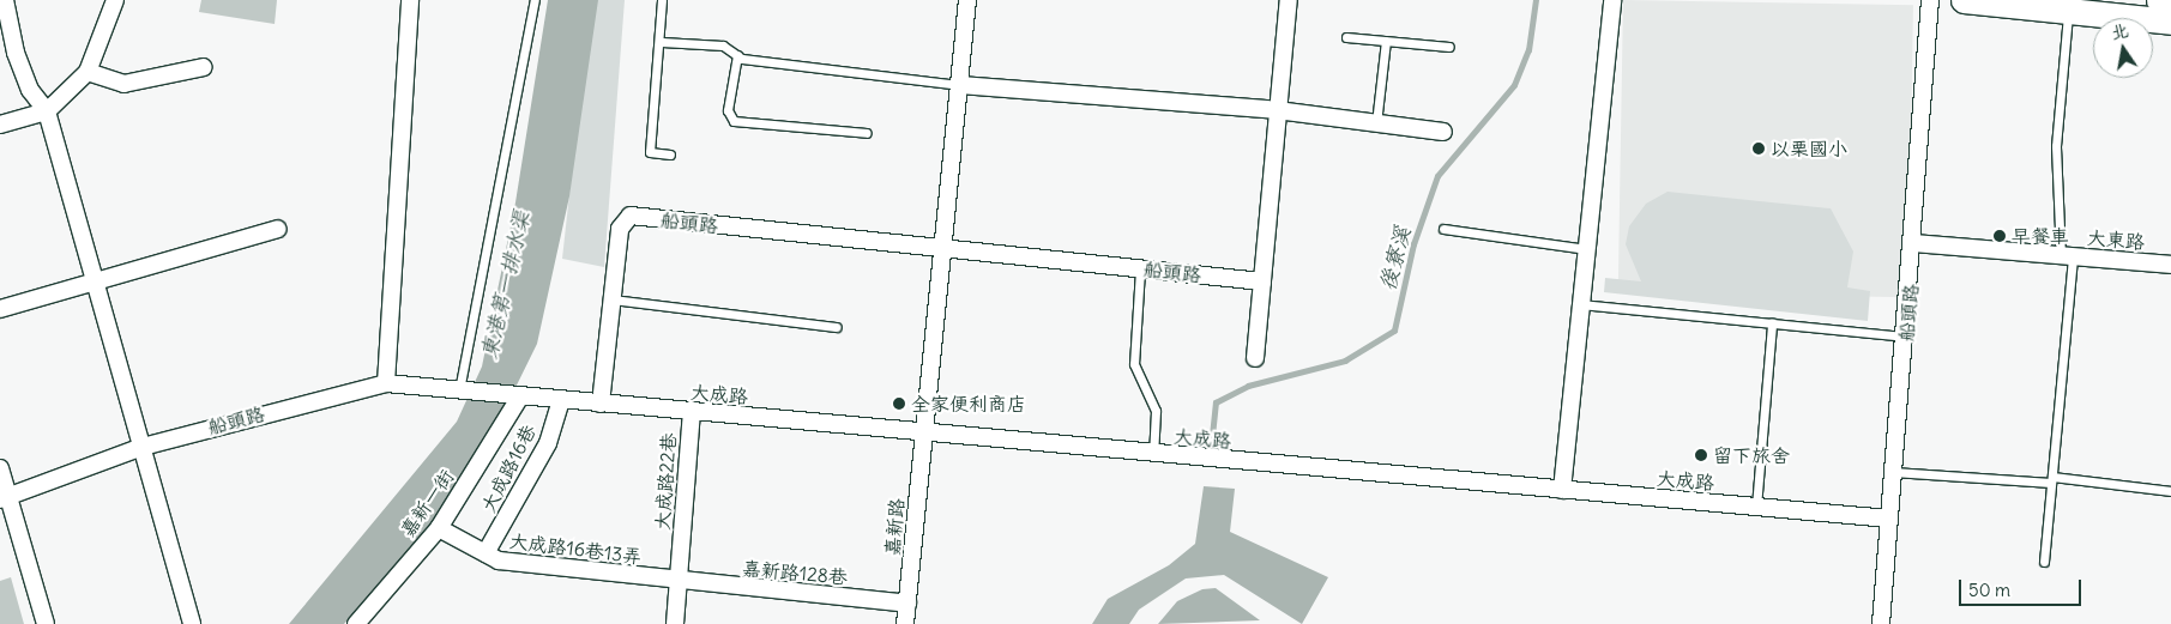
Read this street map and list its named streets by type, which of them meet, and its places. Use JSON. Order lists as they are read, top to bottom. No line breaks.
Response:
{"streets":{"street":["船頭路","大東路","大成路","大成路16巷","大成路22巷","嘉新一街","嘉新路","大成路16巷13弄","嘉新路128巷"]},"crossings":[["船頭路","大東路"],["船頭路","大成路"],["船頭路","嘉新一街"],["大成路","大成路16巷"],["大成路","大成路22巷"],["大成路","嘉新一街"],["大成路","嘉新路"],["大成路16巷","大成路16巷13弄"],["大成路22巷","大成路16巷13弄"],["大成路22巷","嘉新路128巷"],["嘉新一街","大成路16巷13弄"],["嘉新路","嘉新路128巷"],["大成路16巷13弄","嘉新路128巷"]],"water":["後寮溪","東港第一排水渠"],"places":["以栗國小","早餐車","全家便利商店","留下旅舍"],"scale_bar":"50 m","north":"top"}
